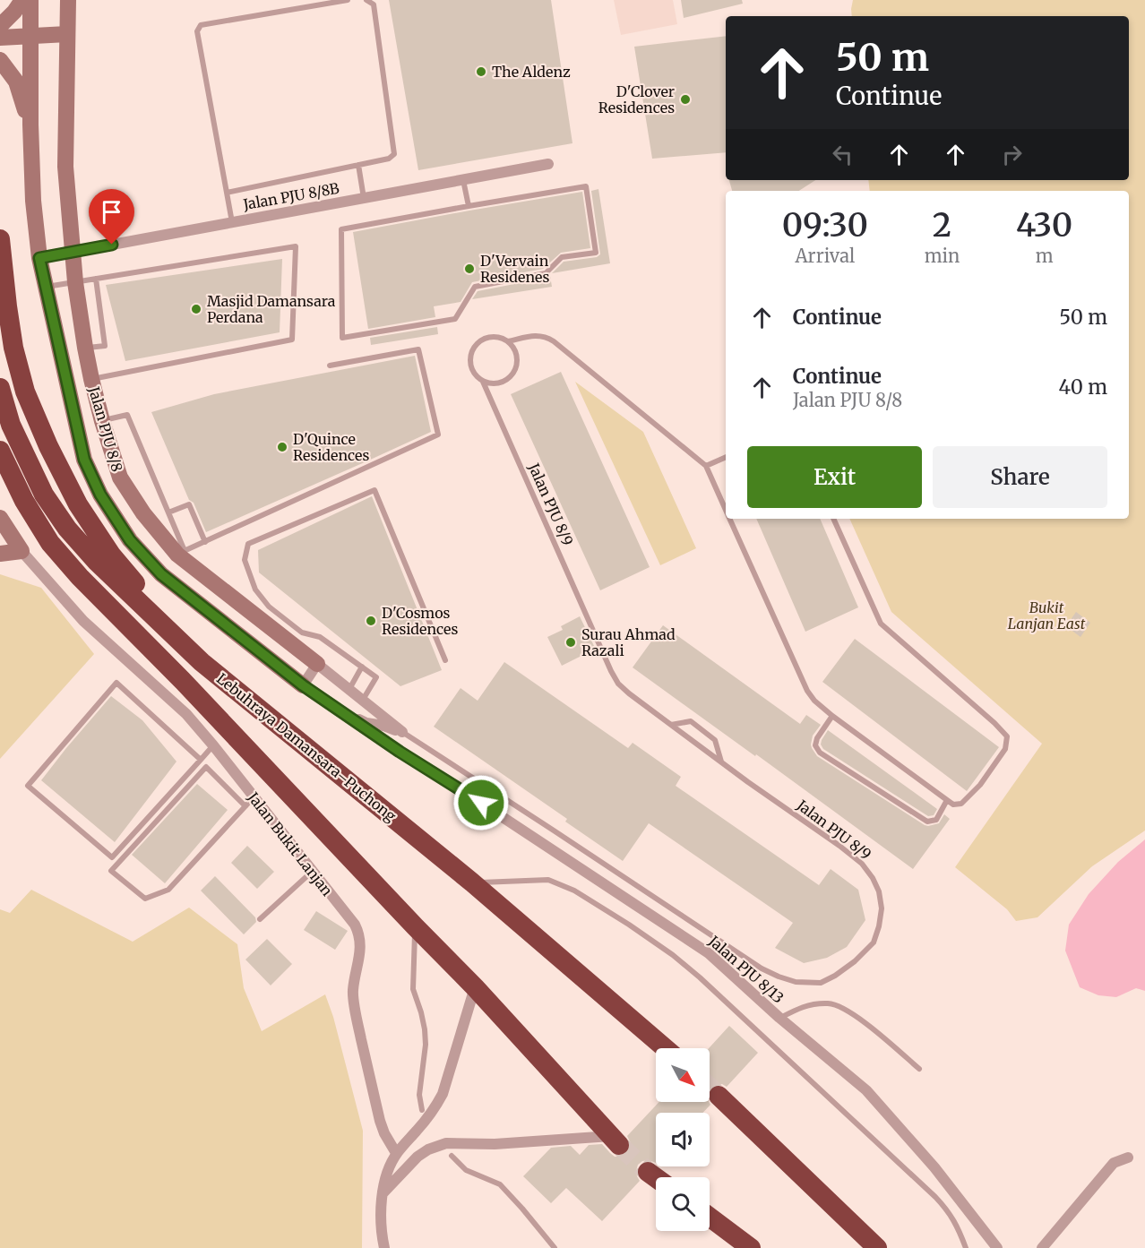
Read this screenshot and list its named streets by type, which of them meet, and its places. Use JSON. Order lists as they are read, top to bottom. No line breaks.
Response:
{"streets":{"highway":["Lebuhraya Damansara–Puchong"],"street":["Jalan PJU 8/8B","Jalan PJU 8/8","Jalan Bukit Lanjan","Jalan PJU 8/13"],"lane":["Jalan PJU 8/9"]},"crossings":[["Jalan PJU 8/8B","Jalan PJU 8/8"],["Jalan PJU 8/8","Jalan PJU 8/9"],["Jalan PJU 8/8","Jalan PJU 8/13"]],"parks":["Bukit Lanjan East"],"places":["The Aldenz","D'Clover Residences","D'Vervain Residenes","Masjid Damansara Perdana","D'Quince Residences","D'Cosmos Residences","Surau Ahmad Razali"],"north":"bottom right","page":{"turn":["50 m","Continue"],"eta":["09:30","Arrival","2","min","430","m"],"list":[{"name":"Continue","value":"50 m"},{"name":"Continue","note":"Jalan PJU 8/8","value":"40 m"}],"buttons":["Exit","Share"]}}
